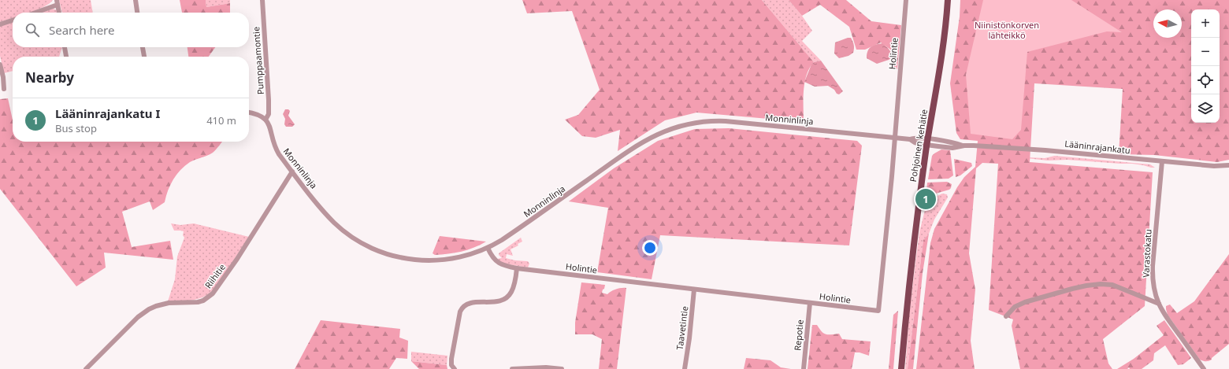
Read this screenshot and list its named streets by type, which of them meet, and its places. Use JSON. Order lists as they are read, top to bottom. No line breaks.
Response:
{"streets":{"main road":["Pohjoinen kehätie"],"street":["Holintie","Pumppaamontie","Monninlinja","Lääninrajankatu","Varastokatu","Riihitie","Taavetintie","Repotie"]},"crossings":[["Holintie","Monninlinja"],["Holintie","Taavetintie"],["Holintie","Repotie"],["Pumppaamontie","Monninlinja"],["Monninlinja","Pohjoinen kehätie"],["Monninlinja","Lääninrajankatu"],["Monninlinja","Riihitie"],["Pohjoinen kehätie","Lääninrajankatu"],["Lääninrajankatu","Varastokatu"]],"parks":["Niinistönkorven lähteikkö"],"north":"left","page":{"map_buttons":["+","−"],"search":"Search here","heading":"Nearby","list":[{"mark":"1","name":"Lääninrajankatu I","note":"Bus stop","value":"410 m"}],"pins":"1"}}
